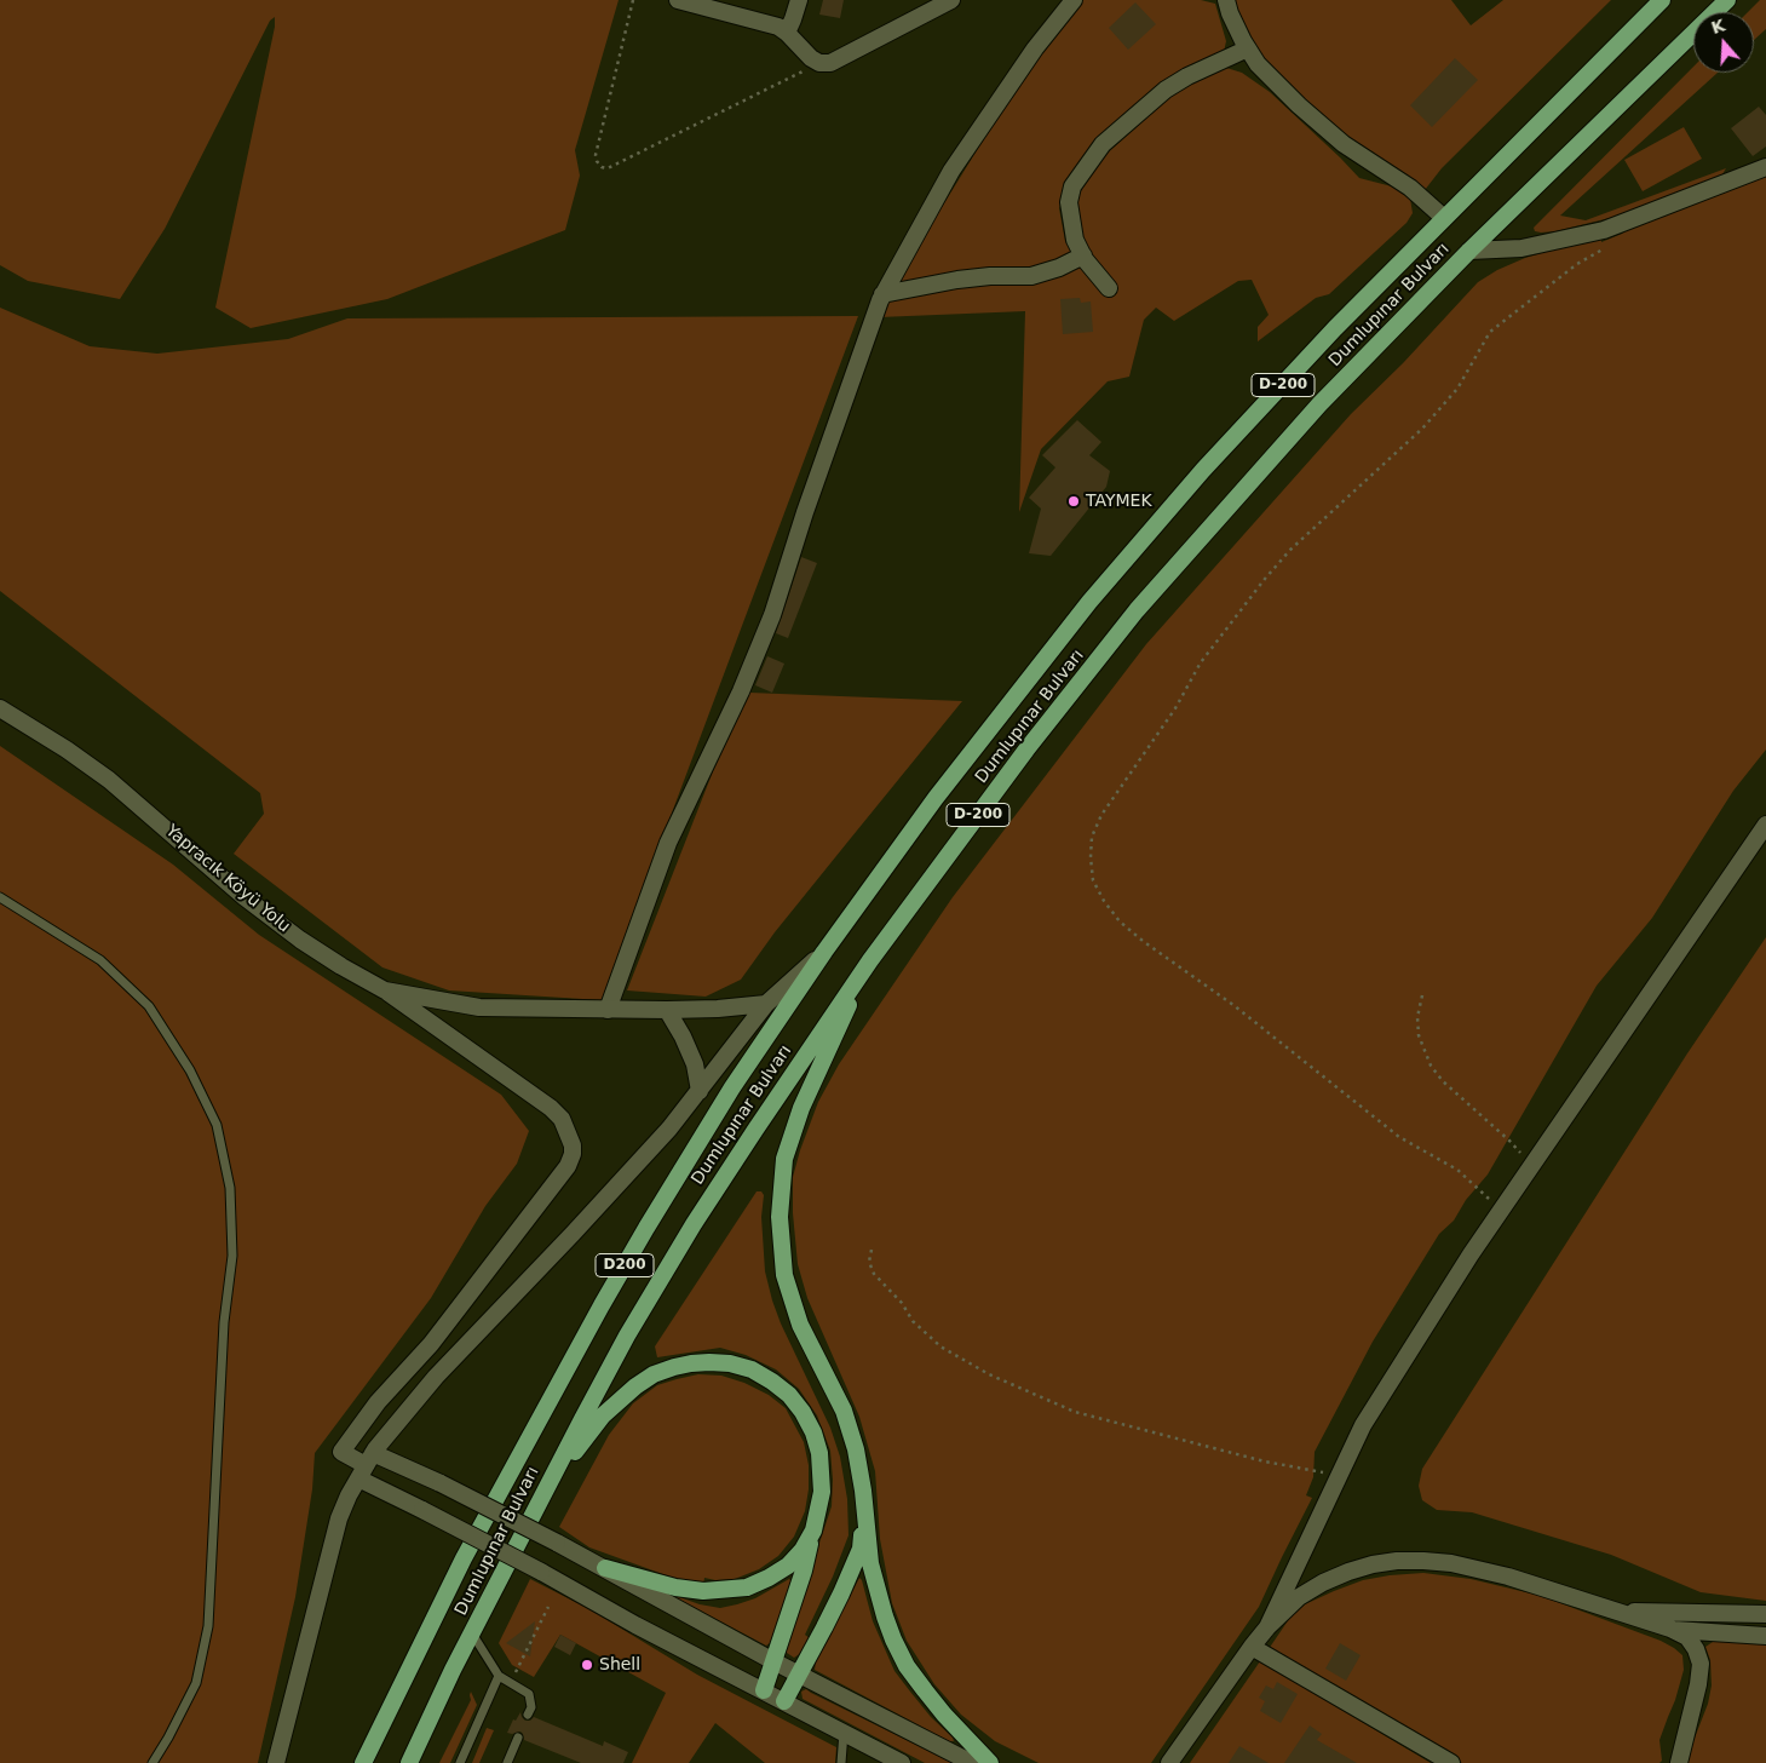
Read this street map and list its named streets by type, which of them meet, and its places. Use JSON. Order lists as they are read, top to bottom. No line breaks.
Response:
{"streets":{"highway":["Dumlupınar Bulvarı","D-200","D200"],"street":["Yapracık Köyü Yolu"]},"places":["TAYMEK","Shell"],"north":"top"}
